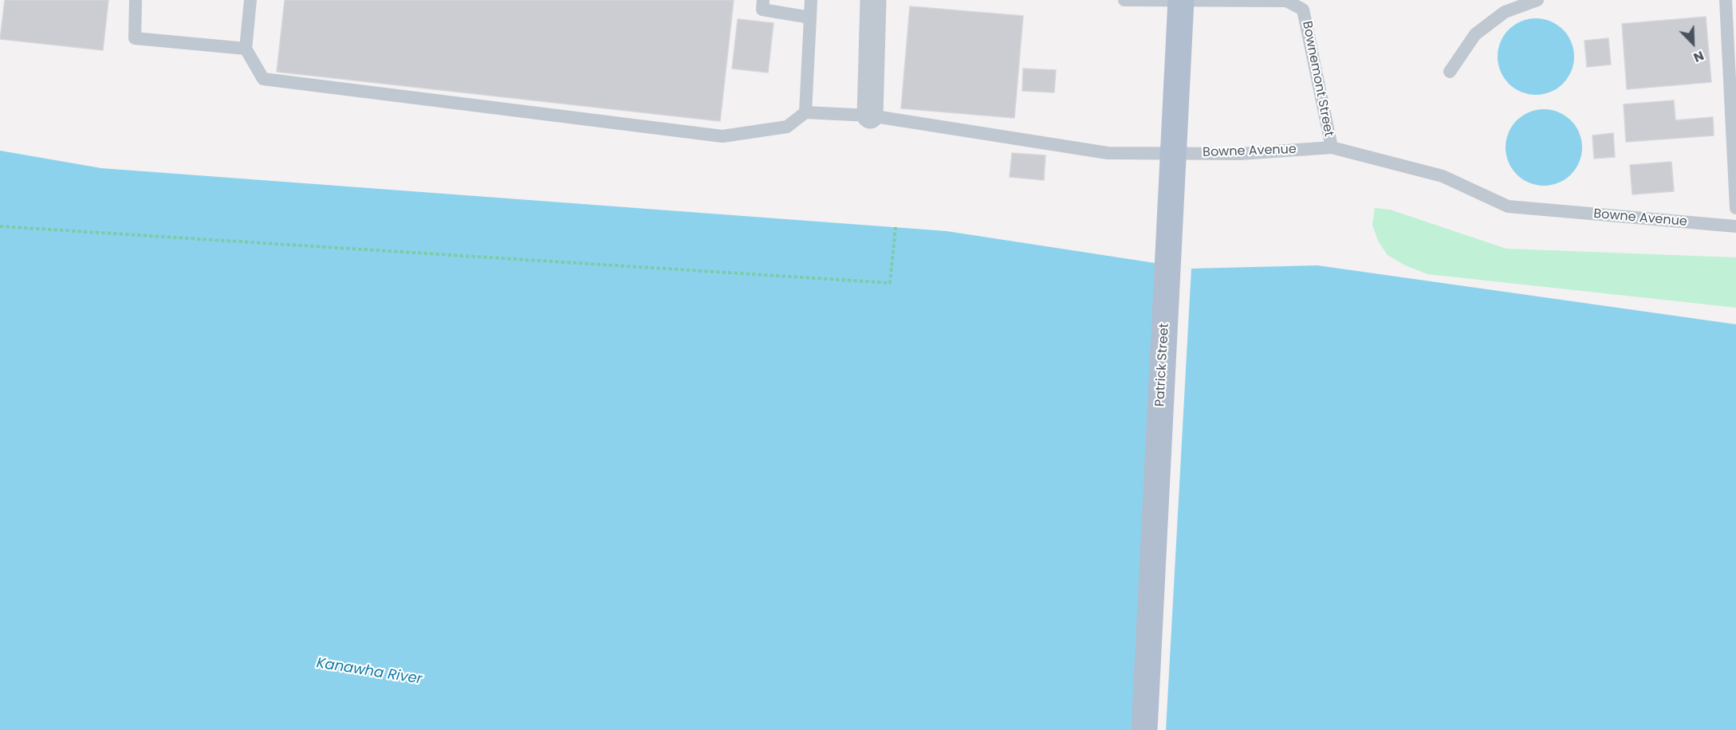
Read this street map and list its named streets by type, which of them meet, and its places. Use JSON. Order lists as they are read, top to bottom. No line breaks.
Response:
{"streets":{"main road":["Patrick Street"],"lane":["Bownemont Street","Bowne Avenue"]},"crossings":[["Bownemont Street","Bowne Avenue"]],"water":["Kanawha River"],"north":"bottom right"}
